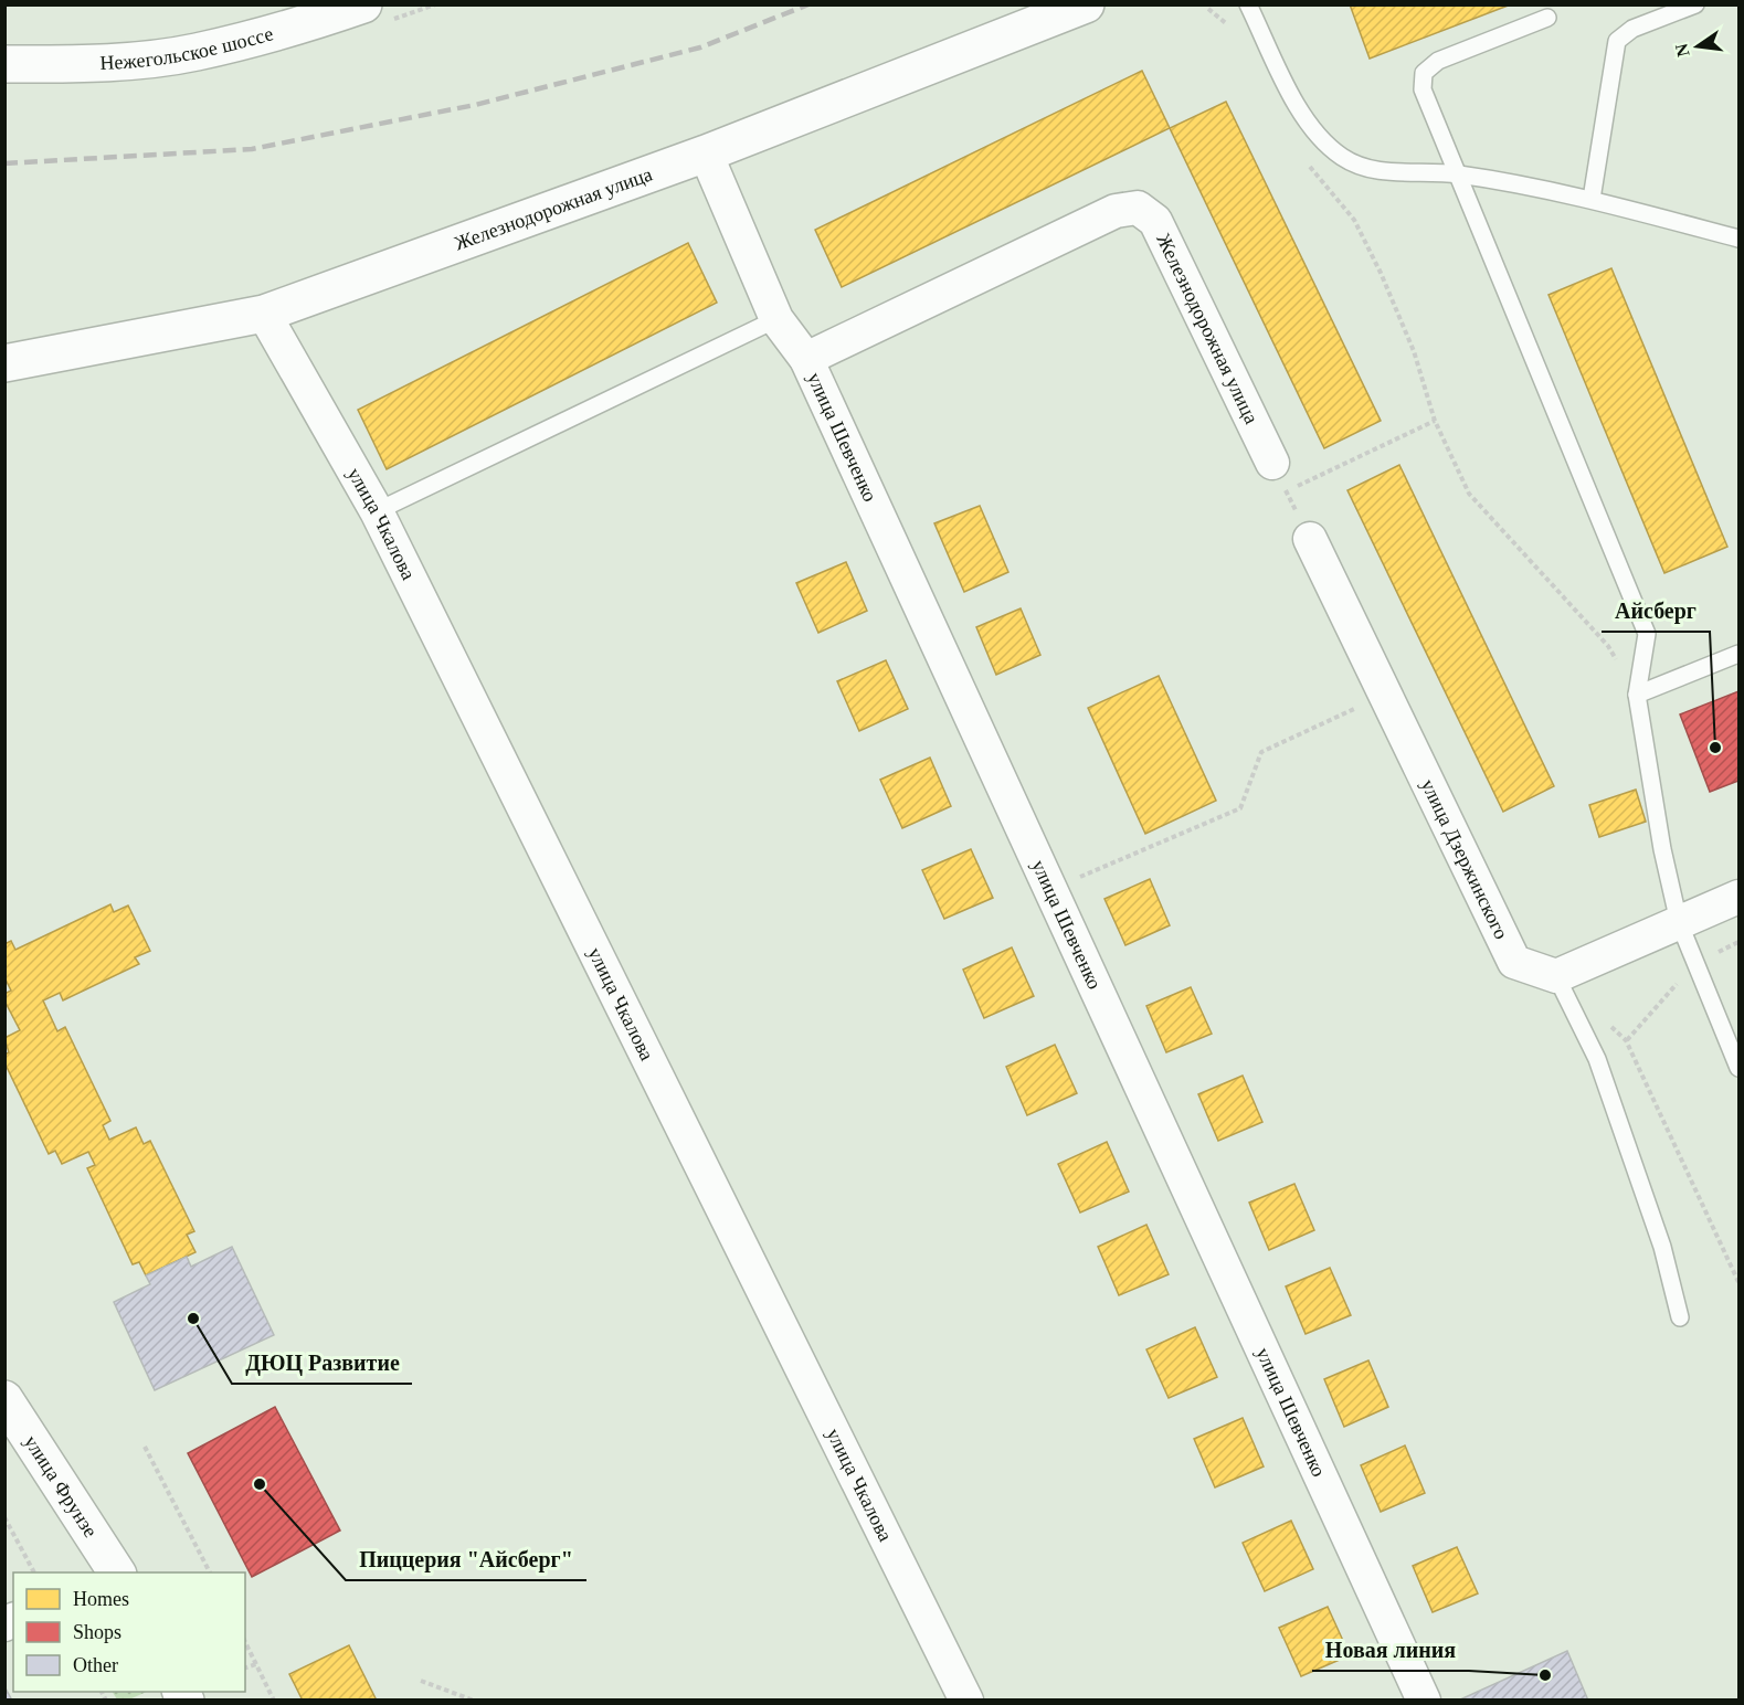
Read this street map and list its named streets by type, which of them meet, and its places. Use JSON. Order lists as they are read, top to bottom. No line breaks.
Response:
{"streets":{"street":["Нежегольское шоссе","Железнодорожная улица","улица Шевченко","улица Чкалова","улица Дзержинского","улица Фрунзе"]},"crossings":[["Железнодорожная улица","улица Шевченко"],["Железнодорожная улица","улица Чкалова"]],"places":["Айсберг","ДЮЦ Развитие","Пиццерия \"Айсберг\"","Новая линия"],"legend":["Homes","Shops","Other"],"north":"left"}
